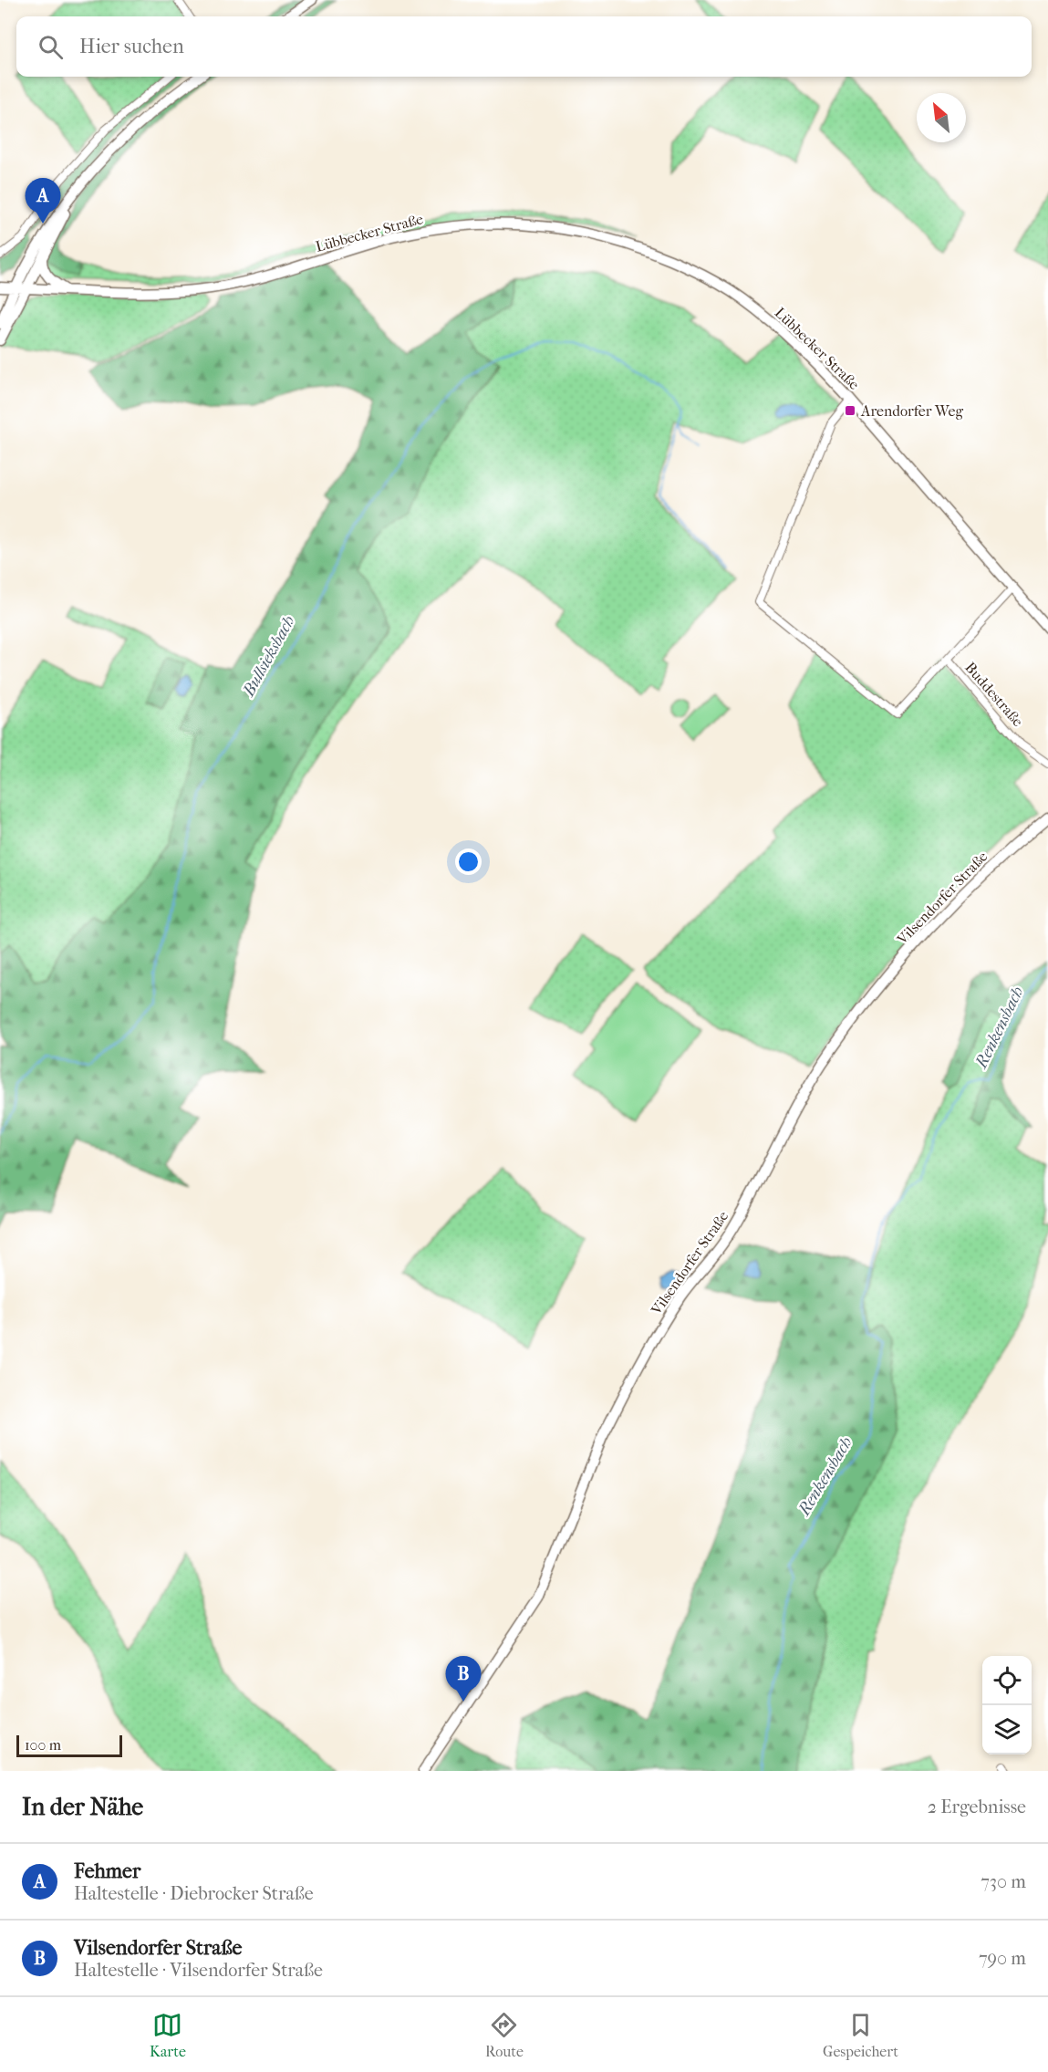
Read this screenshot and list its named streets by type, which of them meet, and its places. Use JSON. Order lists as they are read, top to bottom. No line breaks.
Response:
{"streets":{"main road":["Lübbecker Straße","Vilsendorfer Straße"],"street":["Buddestraße"]},"water":["Bullsieksbach","Renkensbach"],"places":{"transit":["Arendorfer Weg"]},"scale_bar":"100 m","north":"top left","page":{"search":"Hier suchen","pins":["A","B"],"scale":"100 m","heading":["In der Nähe","2 Ergebnisse"],"list":[{"mark":"A","name":"Fehmer","note":"Haltestelle · Diebrocker Straße","value":"730 m"},{"mark":"B","name":"Vilsendorfer Straße","note":"Haltestelle · Vilsendorfer Straße","value":"790 m"}],"nav":["Karte","Route","Gespeichert"]}}
